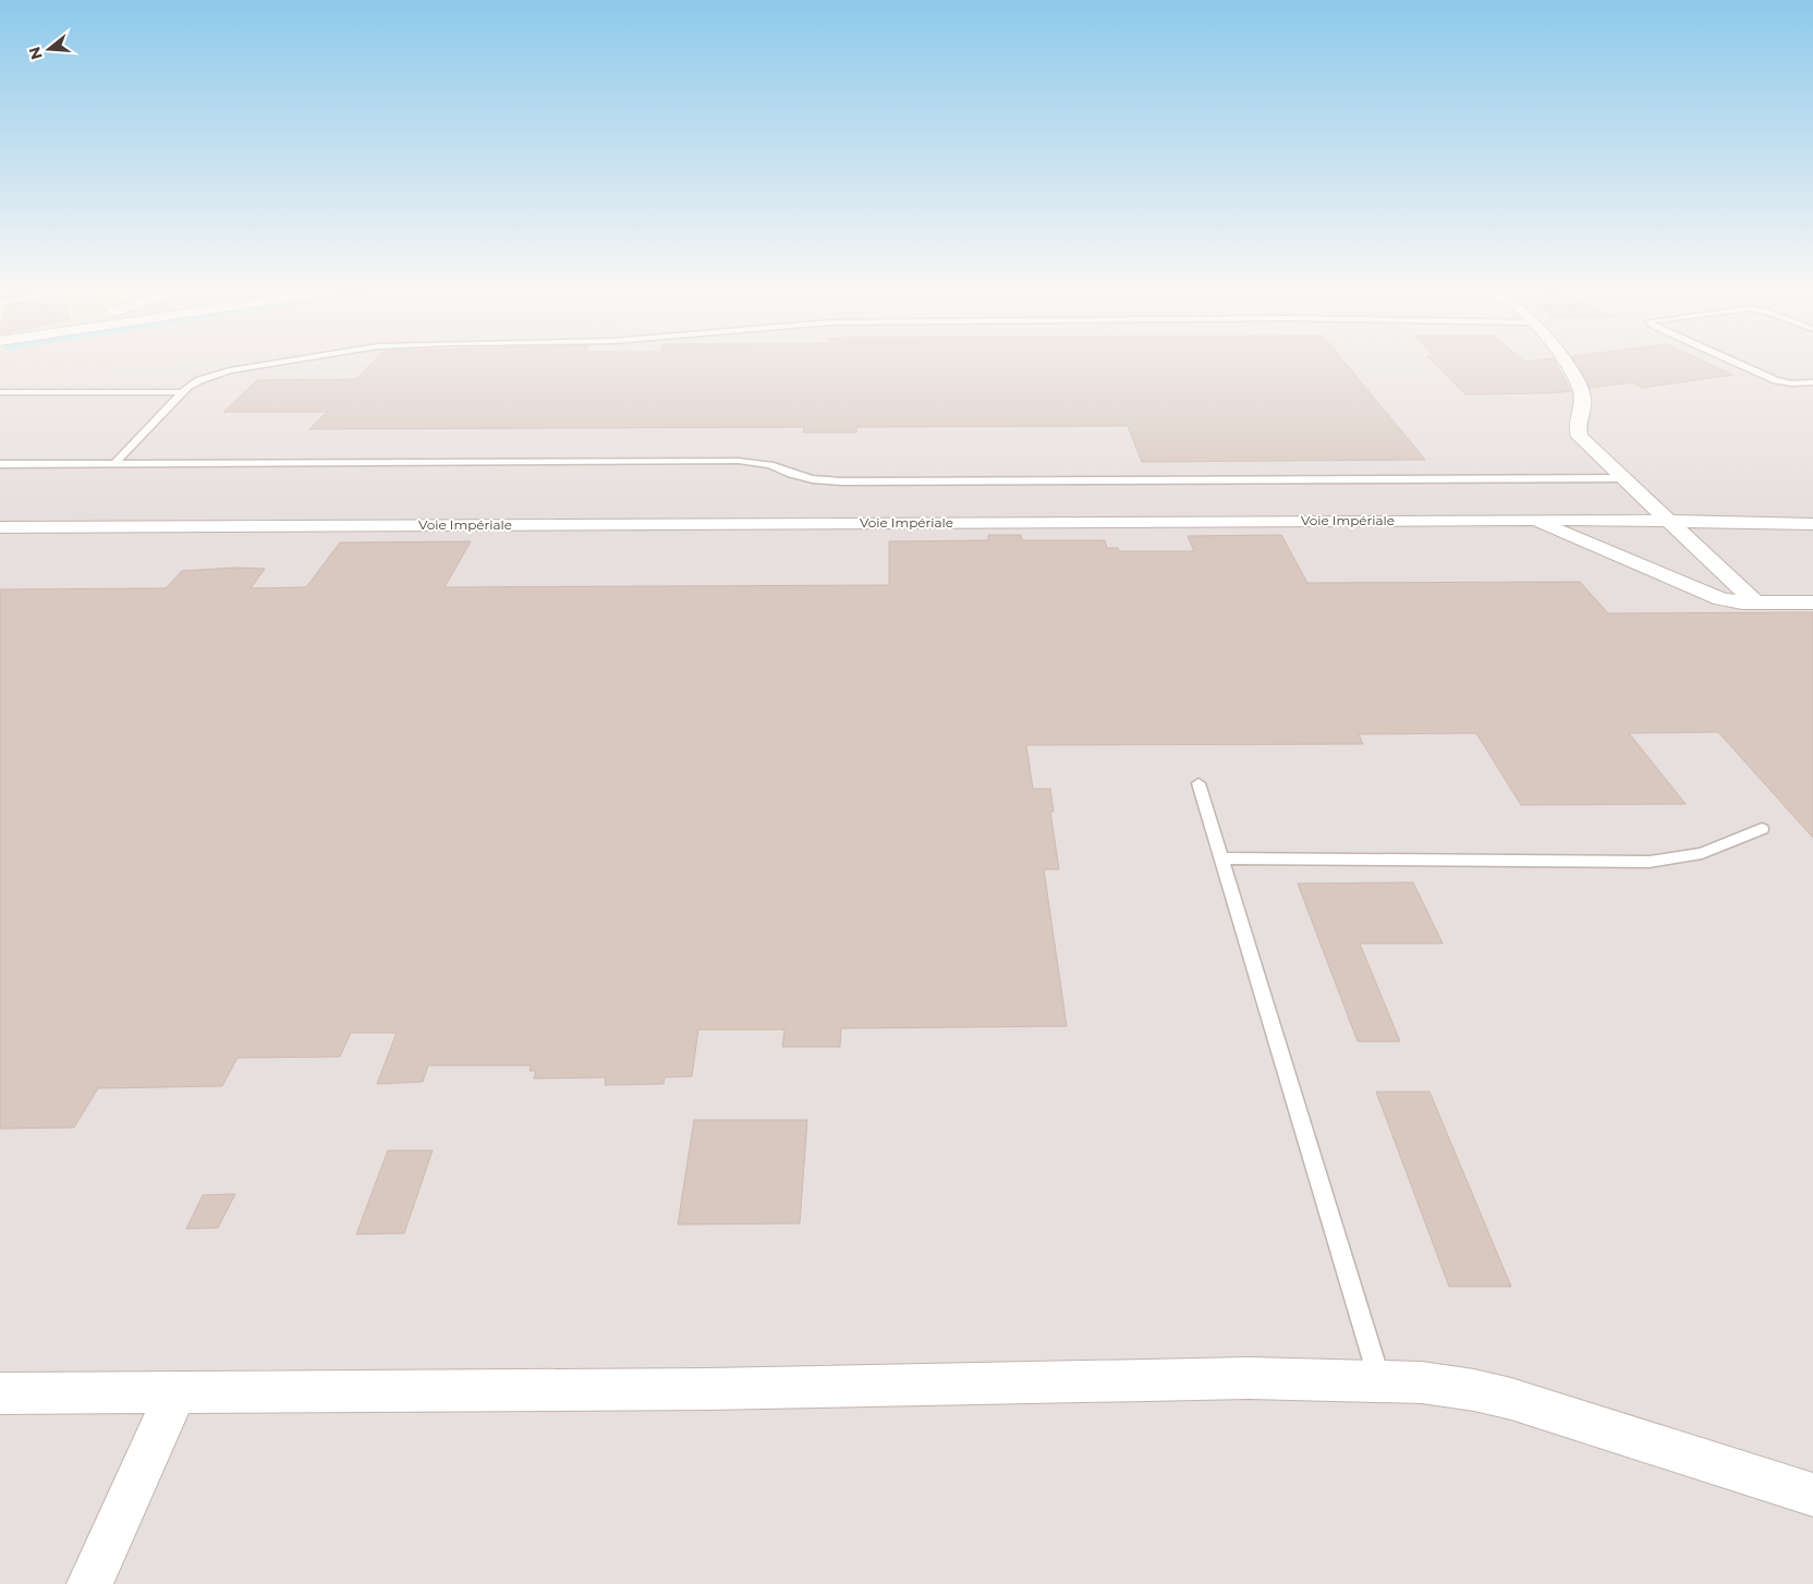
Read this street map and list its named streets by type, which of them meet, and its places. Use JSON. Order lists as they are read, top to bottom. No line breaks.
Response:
{"streets":{"street":["Voie Impériale"]},"north":"left"}
